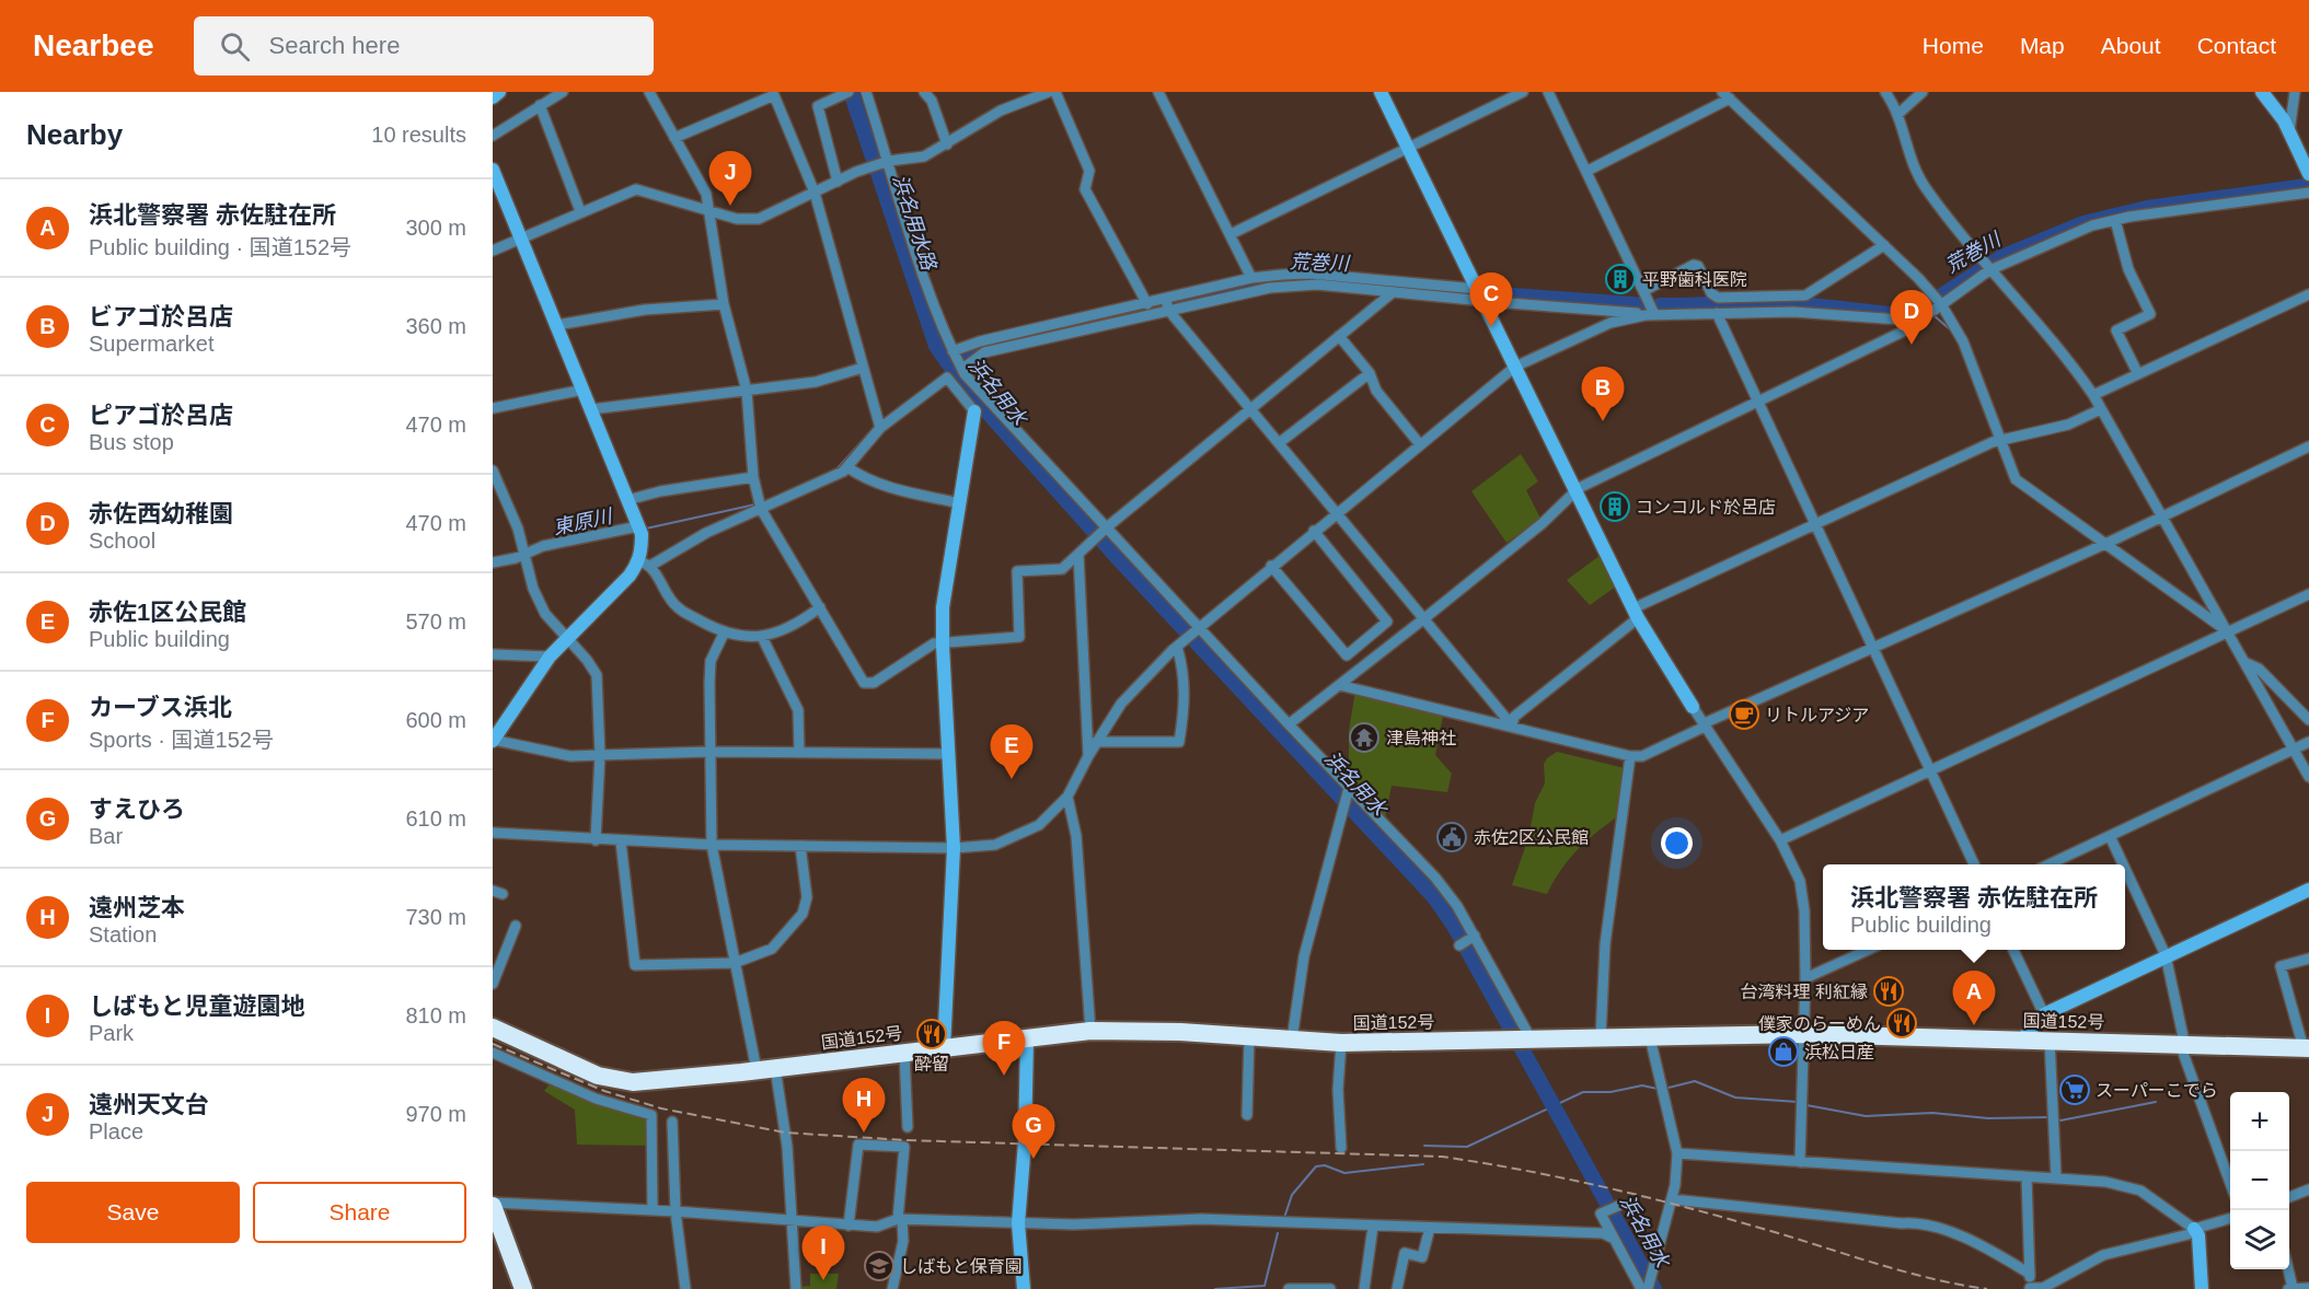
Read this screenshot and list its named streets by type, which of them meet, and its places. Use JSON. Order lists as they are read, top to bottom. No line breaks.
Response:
{"streets":{"highway":["国道152号"]},"water":["浜名用水路","荒巻川","浜名用水","東原川"],"places":{"building":["平野歯科医院","コンコルド於呂店"],"cafe":["リトルアジア"],"temple":["津島神社"],"public building":["赤佐2区公民館"],"restaurant":["台湾料理 利紅縁","僕家のらーめん","酔留"],"shop":["浜松日産"],"supermarket":["スーパーこでら"],"school or university":["しばもと保育園"]},"page":{"header":"Nearbee","search":"Search here","nav":["Home","Map","About","Contact"],"heading":["Nearby","10 results"],"pins":["J","C","D","B","E","A","F","H","G","I"],"list":[{"mark":"A","name":"浜北警察署 赤佐駐在所","note":"Public building · 国道152号","value":"300 m"},{"mark":"B","name":"ビアゴ於呂店","note":"Supermarket","value":"360 m"},{"mark":"C","name":"ピアゴ於呂店","note":"Bus stop","value":"470 m"},{"mark":"D","name":"赤佐西幼稚園","note":"School","value":"470 m"},{"mark":"E","name":"赤佐1区公民館","note":"Public building","value":"570 m"},{"mark":"F","name":"カーブス浜北","note":"Sports · 国道152号","value":"600 m"},{"mark":"G","name":"すえひろ","note":"Bar","value":"610 m"},{"mark":"H","name":"遠州芝本","note":"Station","value":"730 m"},{"mark":"I","name":"しばもと児童遊園地","note":"Park","value":"810 m"},{"mark":"J","name":"遠州天文台","note":"Place","value":"970 m"}],"popup":["浜北警察署 赤佐駐在所","Public building"],"map_buttons":["+","−"],"buttons":["Save","Share"]}}
